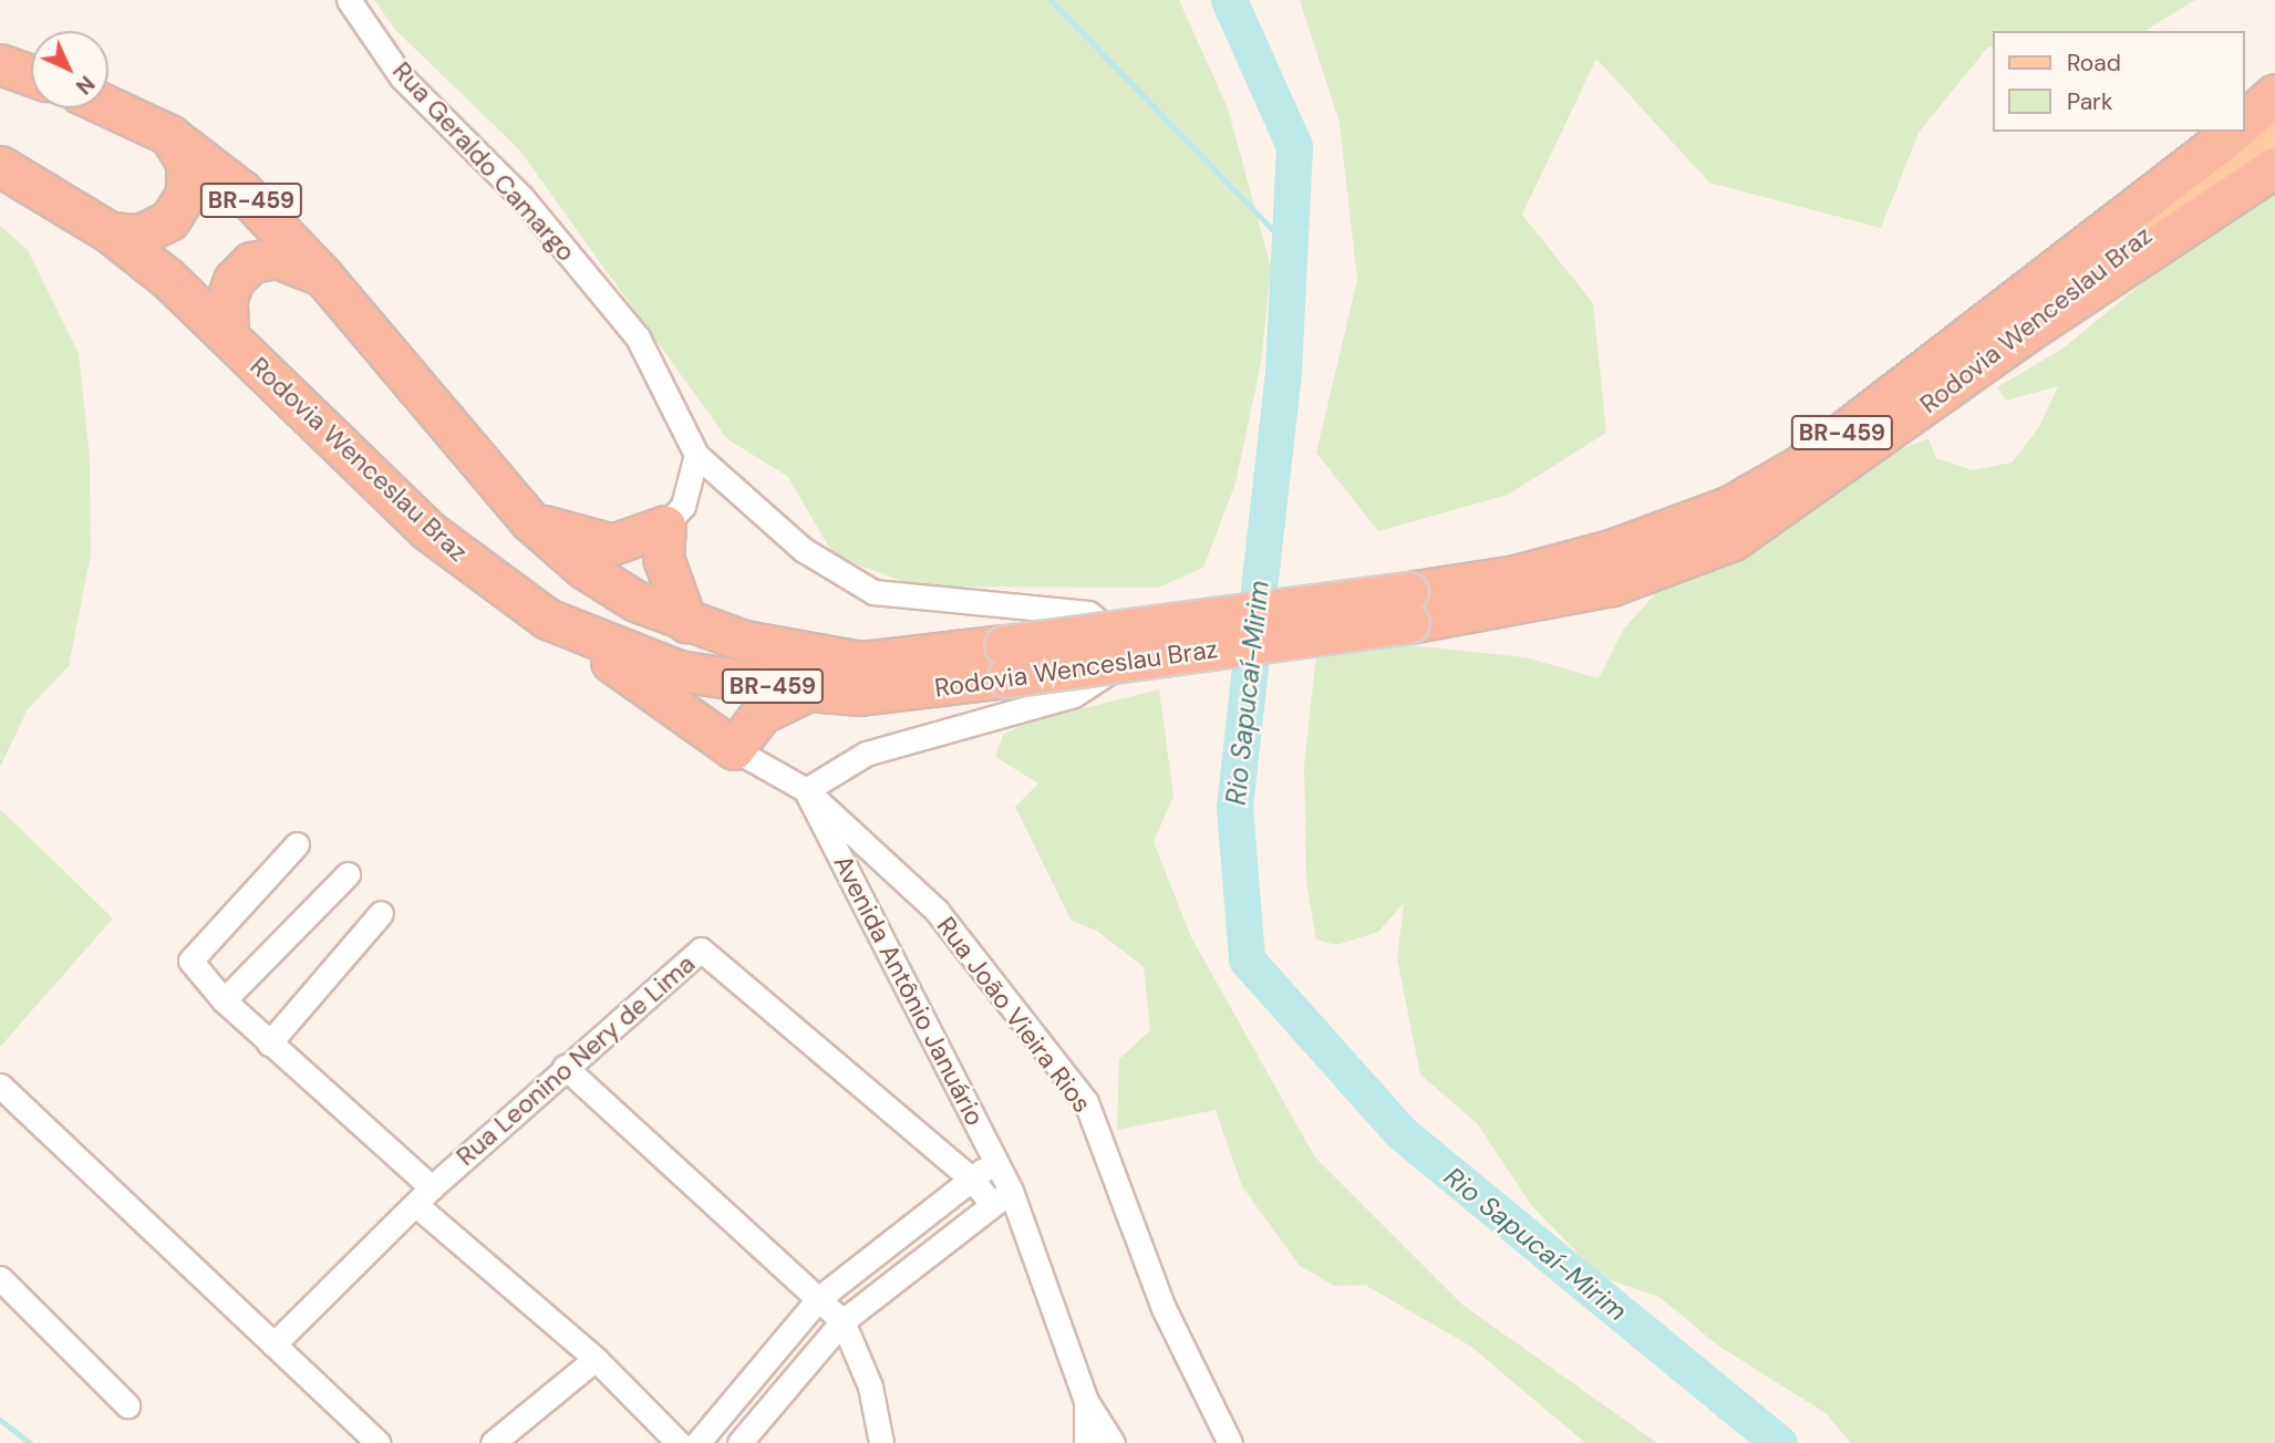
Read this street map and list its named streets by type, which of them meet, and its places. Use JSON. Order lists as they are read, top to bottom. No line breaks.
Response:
{"streets":{"highway":["BR-459","Rodovia Wenceslau Braz"],"street":["Rua Geraldo Camargo","Avenida Antônio Januário","Rua João Vieira Rios","Rua Leonino Nery de Lima"]},"crossings":[["BR-459","Rodovia Wenceslau Braz"],["Avenida Antônio Januário","Rua João Vieira Rios"],["Avenida Antônio Januário","Rua Leonino Nery de Lima"]],"water":["Rio Sapucaí-Mirim"],"legend":["Road","Park"],"north":"bottom right"}
